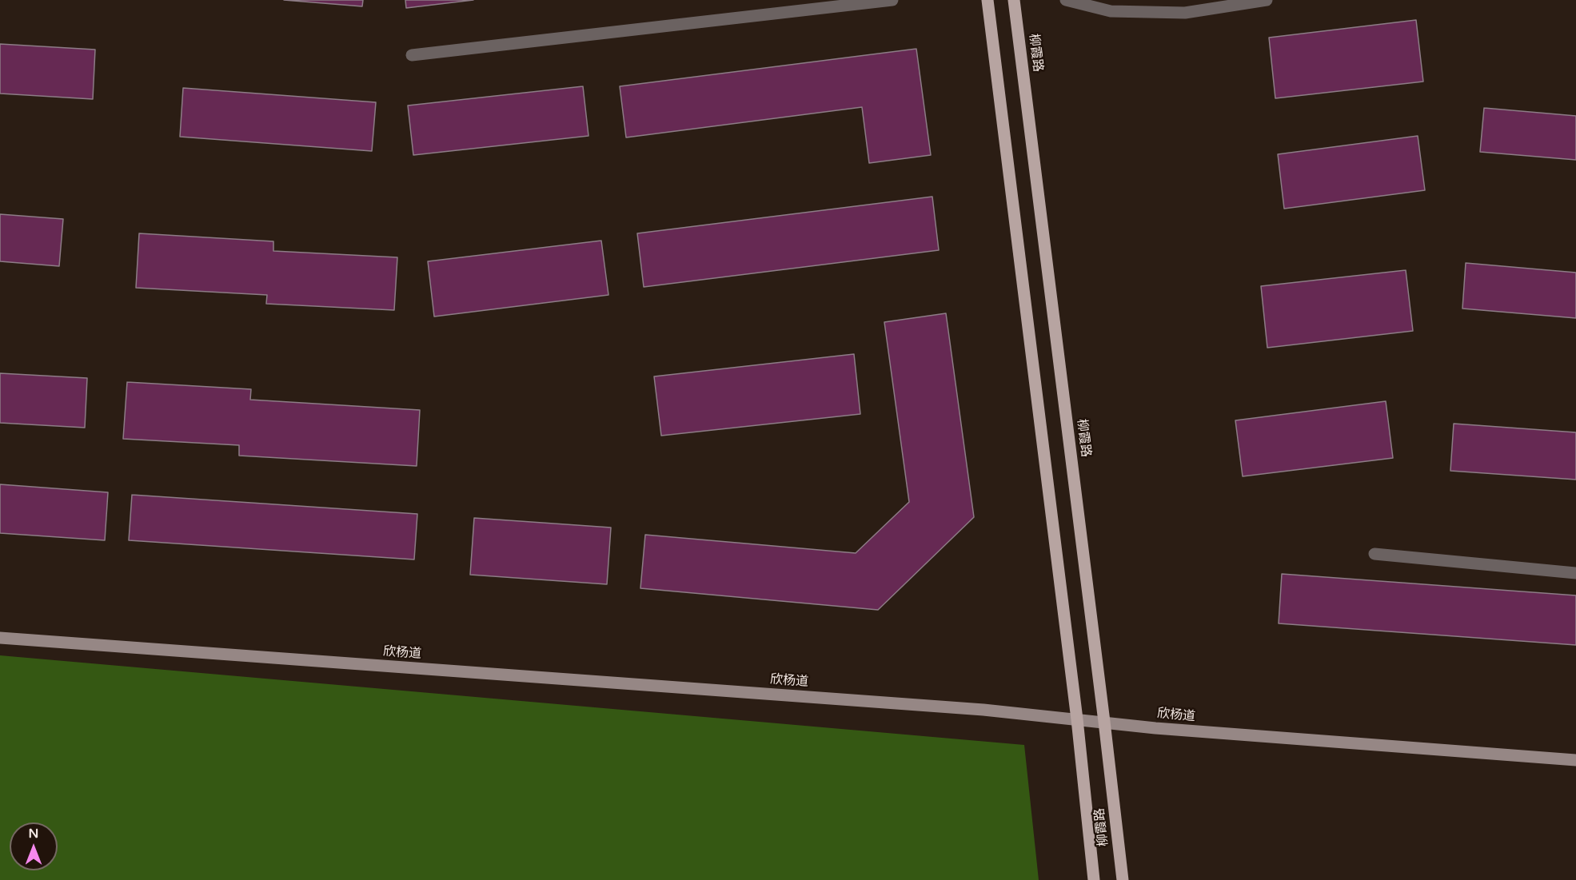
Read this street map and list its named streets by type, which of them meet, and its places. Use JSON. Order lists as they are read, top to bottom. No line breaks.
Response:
{"streets":{"main road":["柳霞路"],"street":["欣杨道"]},"crossings":[["柳霞路","欣杨道"]],"north":"top"}
